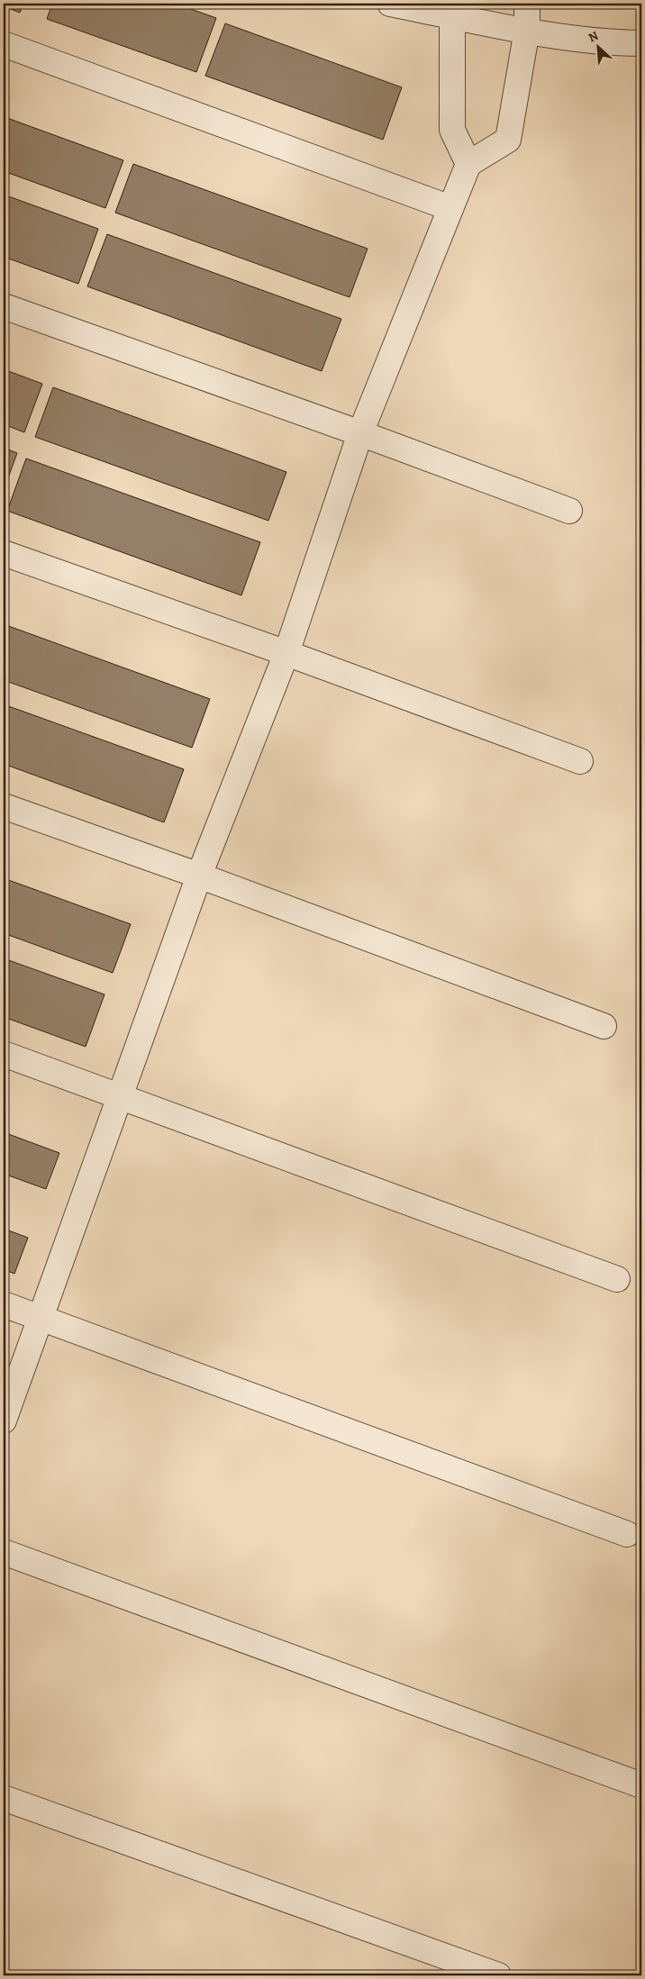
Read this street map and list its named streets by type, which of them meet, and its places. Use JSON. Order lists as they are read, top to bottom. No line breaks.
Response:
{"north":"top left"}
